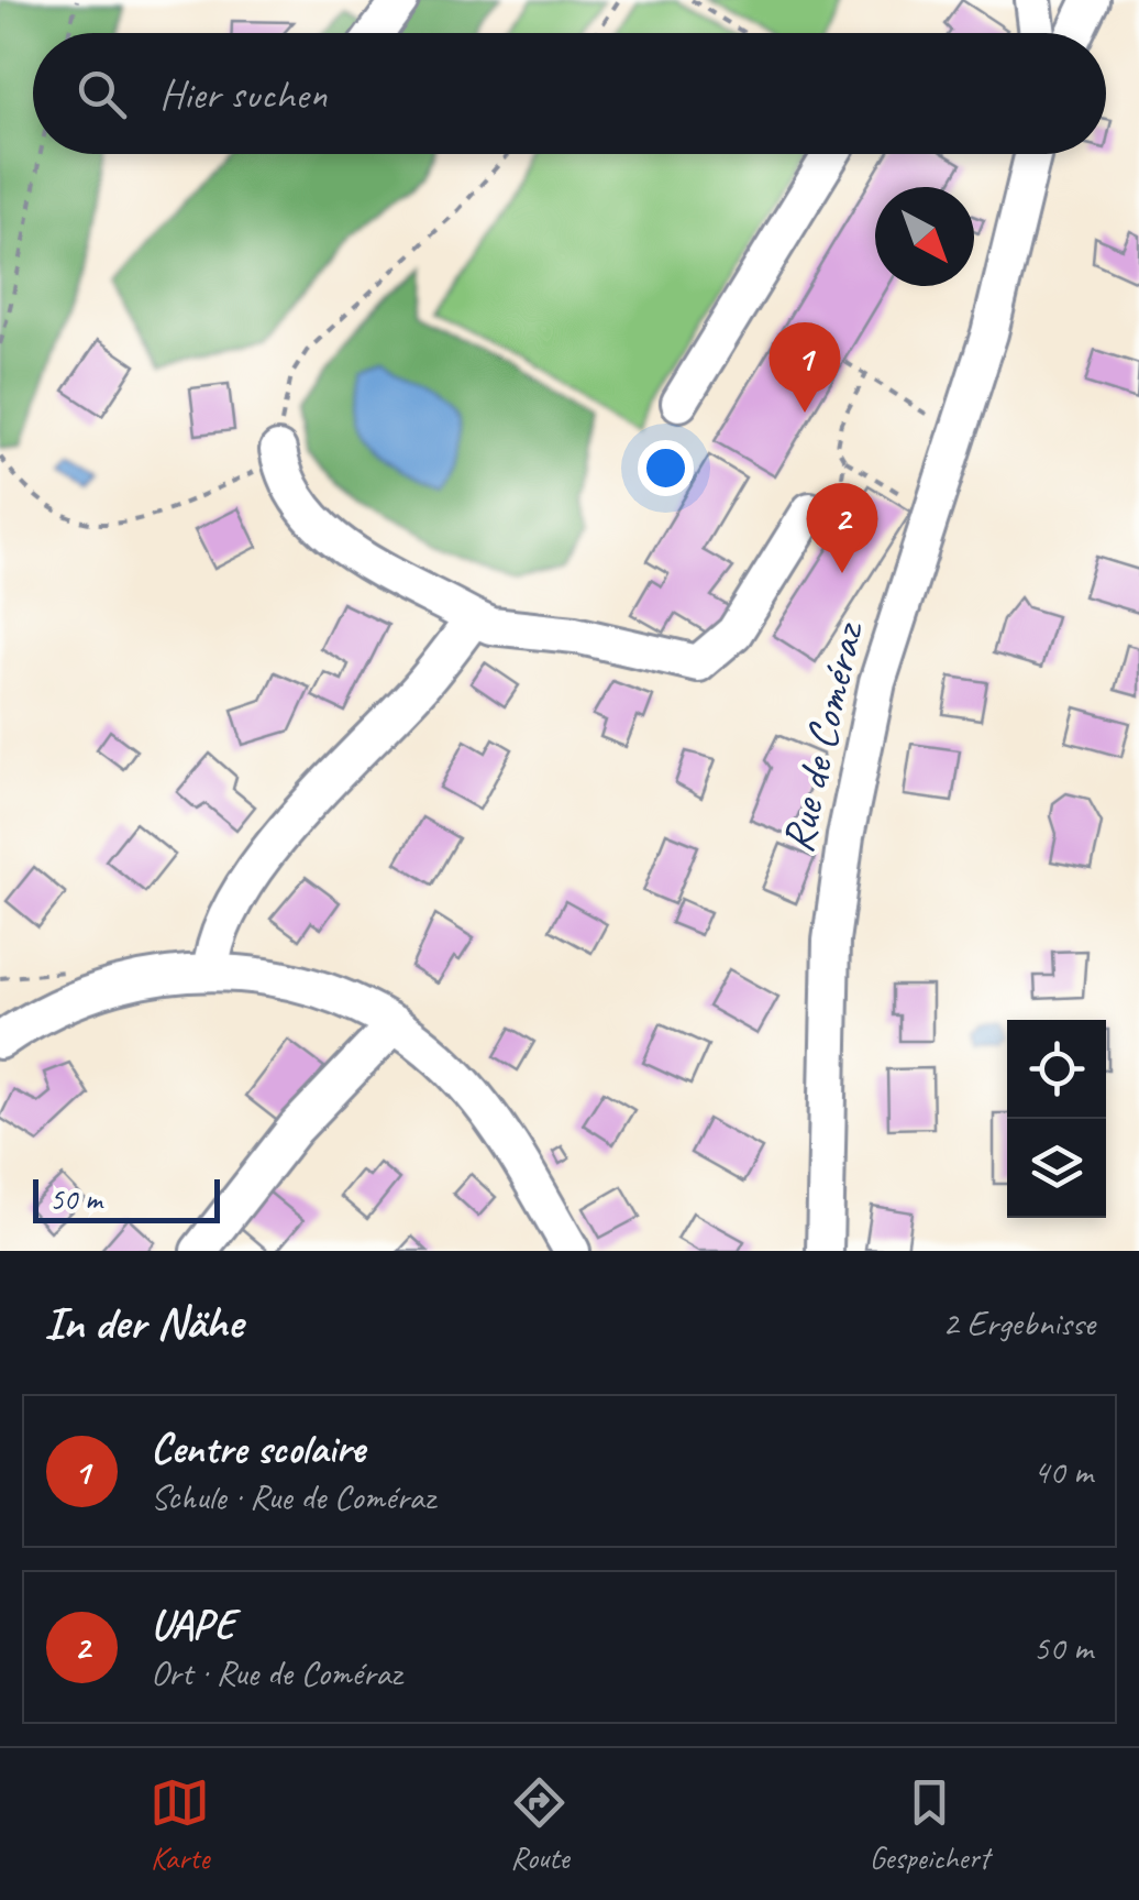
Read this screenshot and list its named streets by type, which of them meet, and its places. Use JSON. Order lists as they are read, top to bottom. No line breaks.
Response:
{"streets":{"street":["Rue de Coméraz"]},"scale_bar":"50 m","north":"bottom right","page":{"search":"Hier suchen","pins":["1","2"],"scale":"50 m","heading":["In der Nähe","2 Ergebnisse"],"list":[{"mark":"1","name":"Centre scolaire","note":"Schule · Rue de Coméraz","value":"40 m"},{"mark":"2","name":"UAPE","note":"Ort · Rue de Coméraz","value":"50 m"}],"nav":["Karte","Route","Gespeichert"]}}
